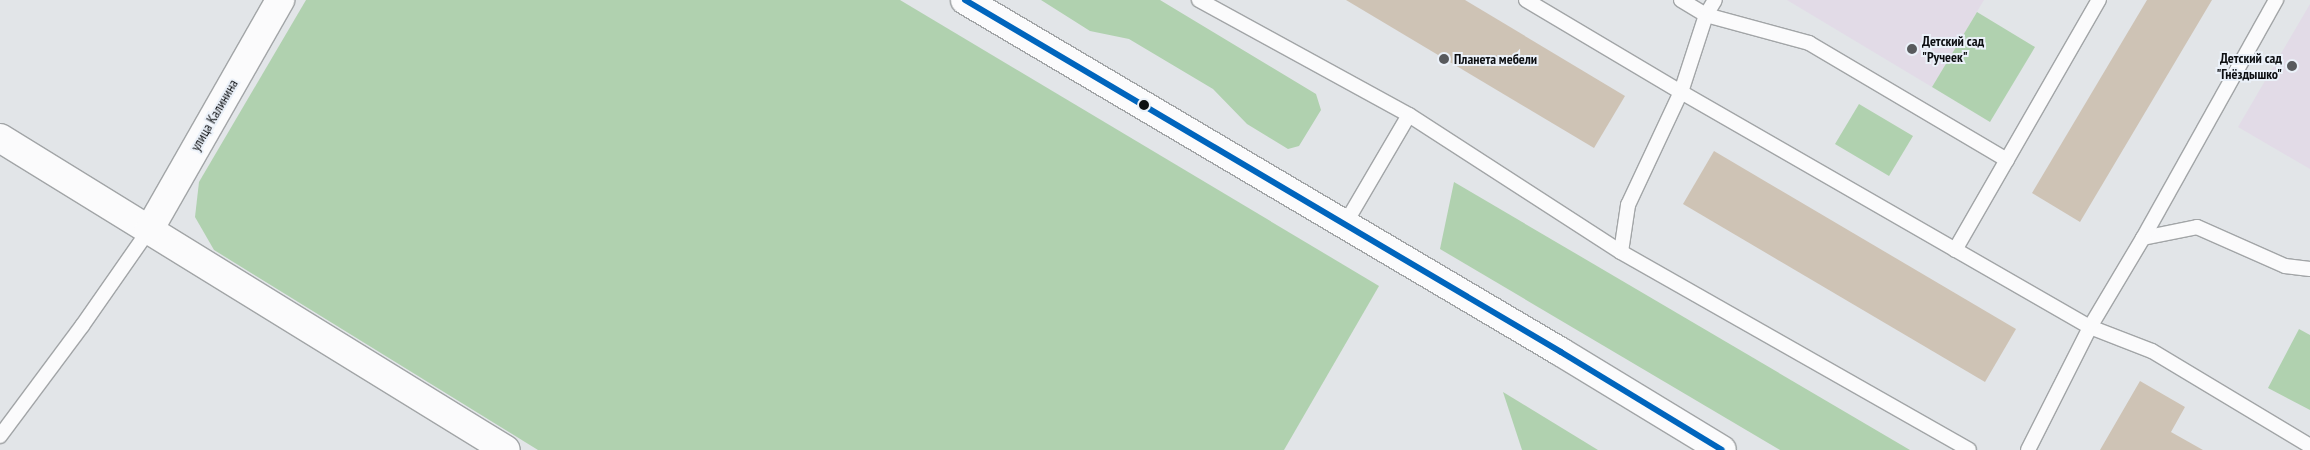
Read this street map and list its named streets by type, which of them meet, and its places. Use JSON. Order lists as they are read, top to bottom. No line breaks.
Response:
{"streets":{"main road":["улица Калинина"]},"places":["Детский сад \"Ручеек\"","Планета мебели","Детский сад \"Гнёздышко\""]}
